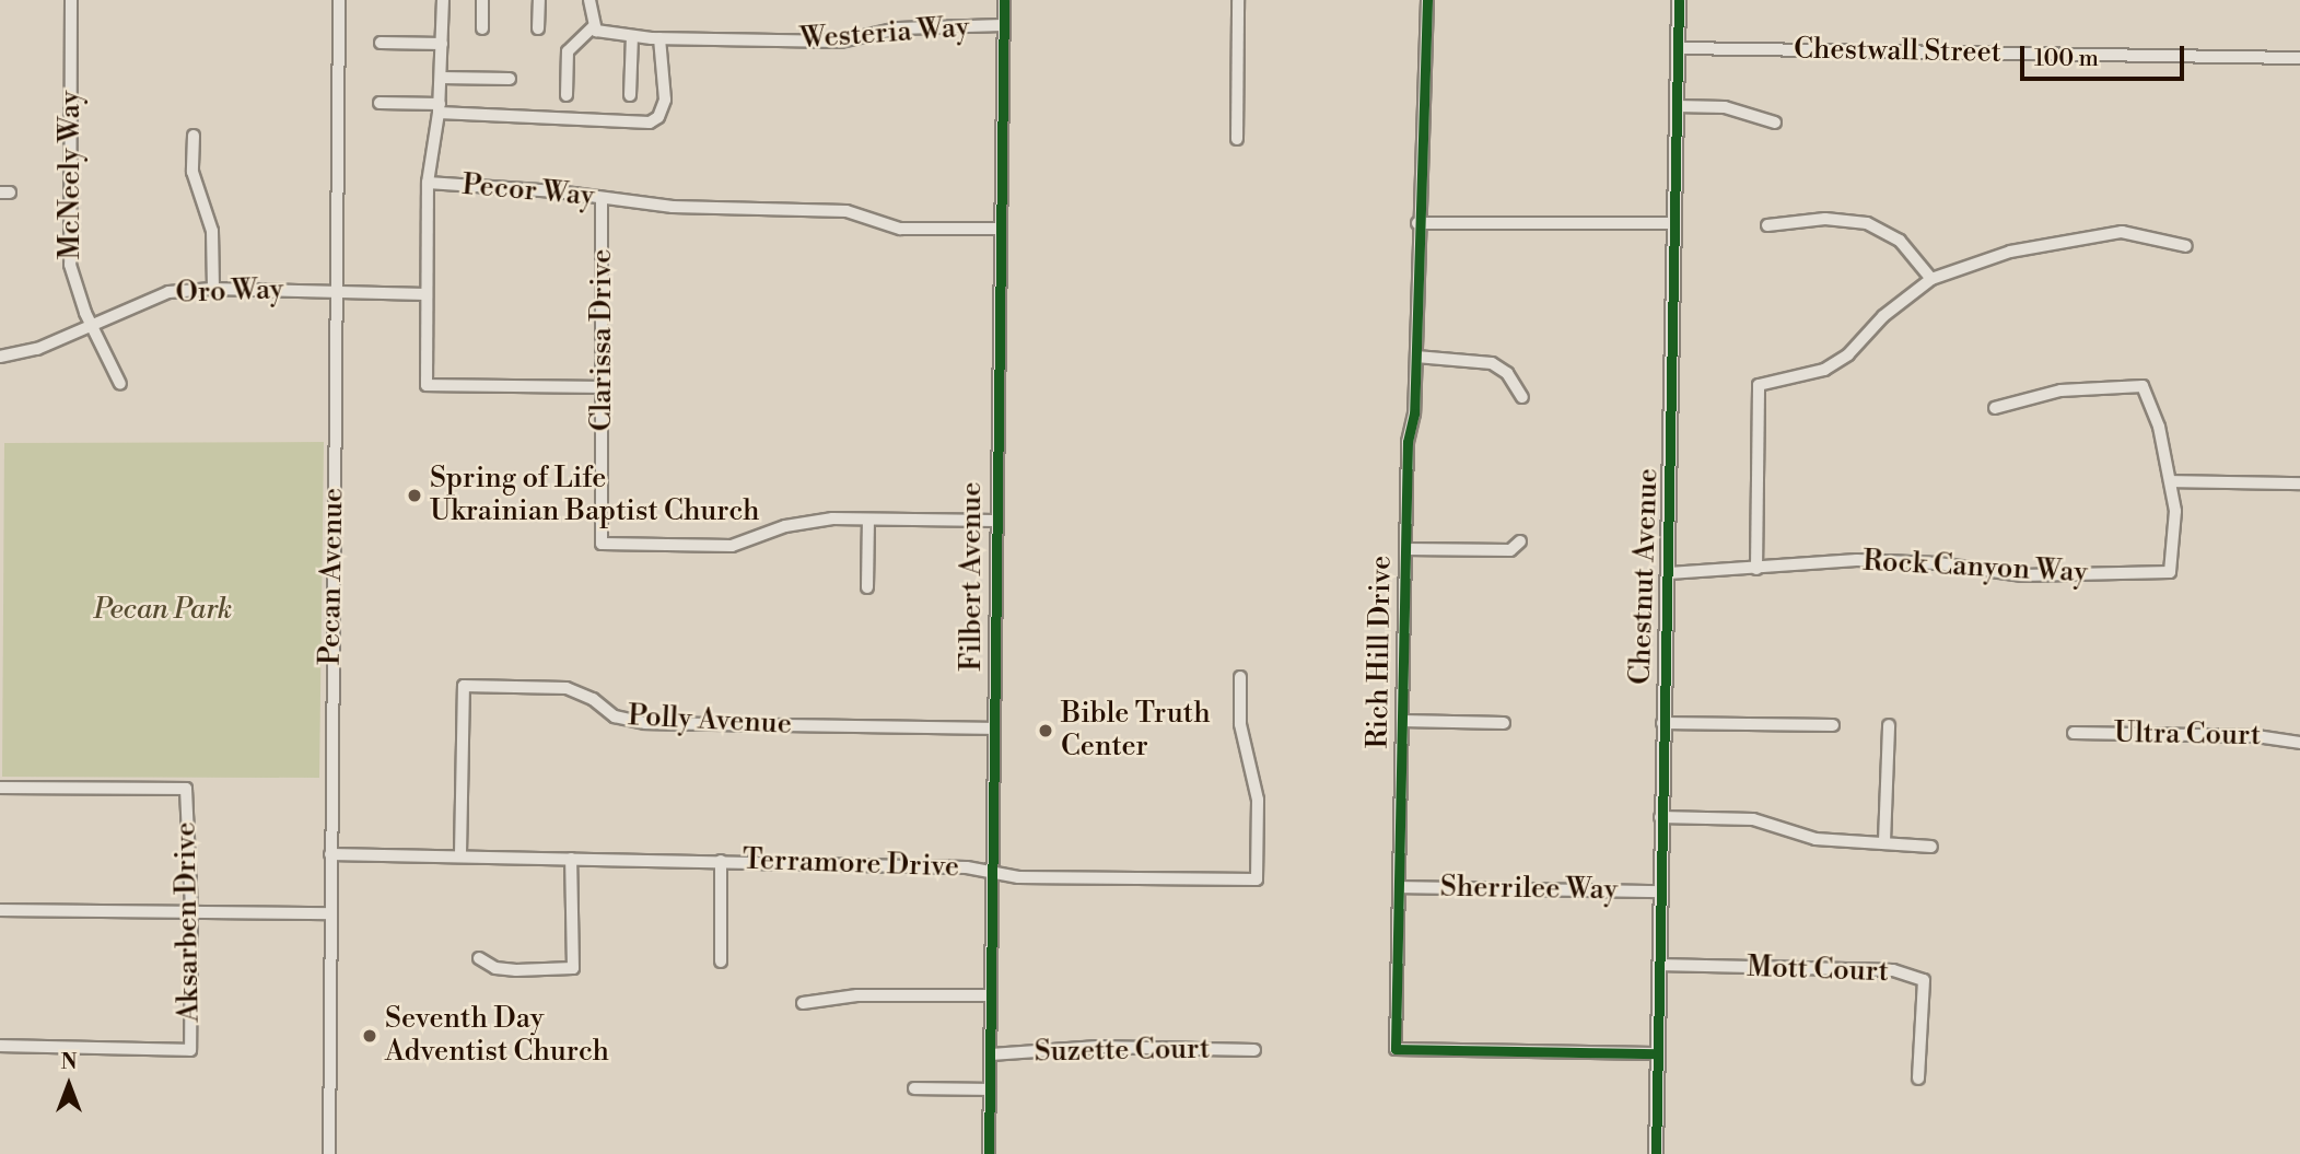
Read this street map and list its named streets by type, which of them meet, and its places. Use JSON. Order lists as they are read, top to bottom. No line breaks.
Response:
{"streets":{"street":["Westeria Way","Chestwall Street","McNeely Way","Pecor Way","Oro Way","Clarissa Drive","Rock Canyon Way","Pecan Avenue","Filbert Avenue","Chestnut Avenue","Rich Hill Drive","Polly Avenue","Ultra Court","Terramore Drive","Sherrilee Way","Aksarben Drive","Mott Court","Suzette Court"]},"crossings":[["Westeria Way","Filbert Avenue"],["Chestwall Street","Chestnut Avenue"],["McNeely Way","Oro Way"],["Pecor Way","Oro Way"],["Pecor Way","Clarissa Drive"],["Pecor Way","Filbert Avenue"],["Oro Way","Pecan Avenue"],["Clarissa Drive","Filbert Avenue"],["Rock Canyon Way","Chestnut Avenue"],["Pecan Avenue","Terramore Drive"],["Filbert Avenue","Polly Avenue"],["Filbert Avenue","Terramore Drive"],["Filbert Avenue","Suzette Court"],["Chestnut Avenue","Rich Hill Drive"],["Chestnut Avenue","Sherrilee Way"],["Chestnut Avenue","Mott Court"],["Rich Hill Drive","Sherrilee Way"],["Polly Avenue","Terramore Drive"]],"parks":["Pecan Park"],"places":["Spring of Life Ukrainian Baptist Church","Bible Truth Center","Seventh Day Adventist Church"],"scale_bar":"100 m","north":"top"}
